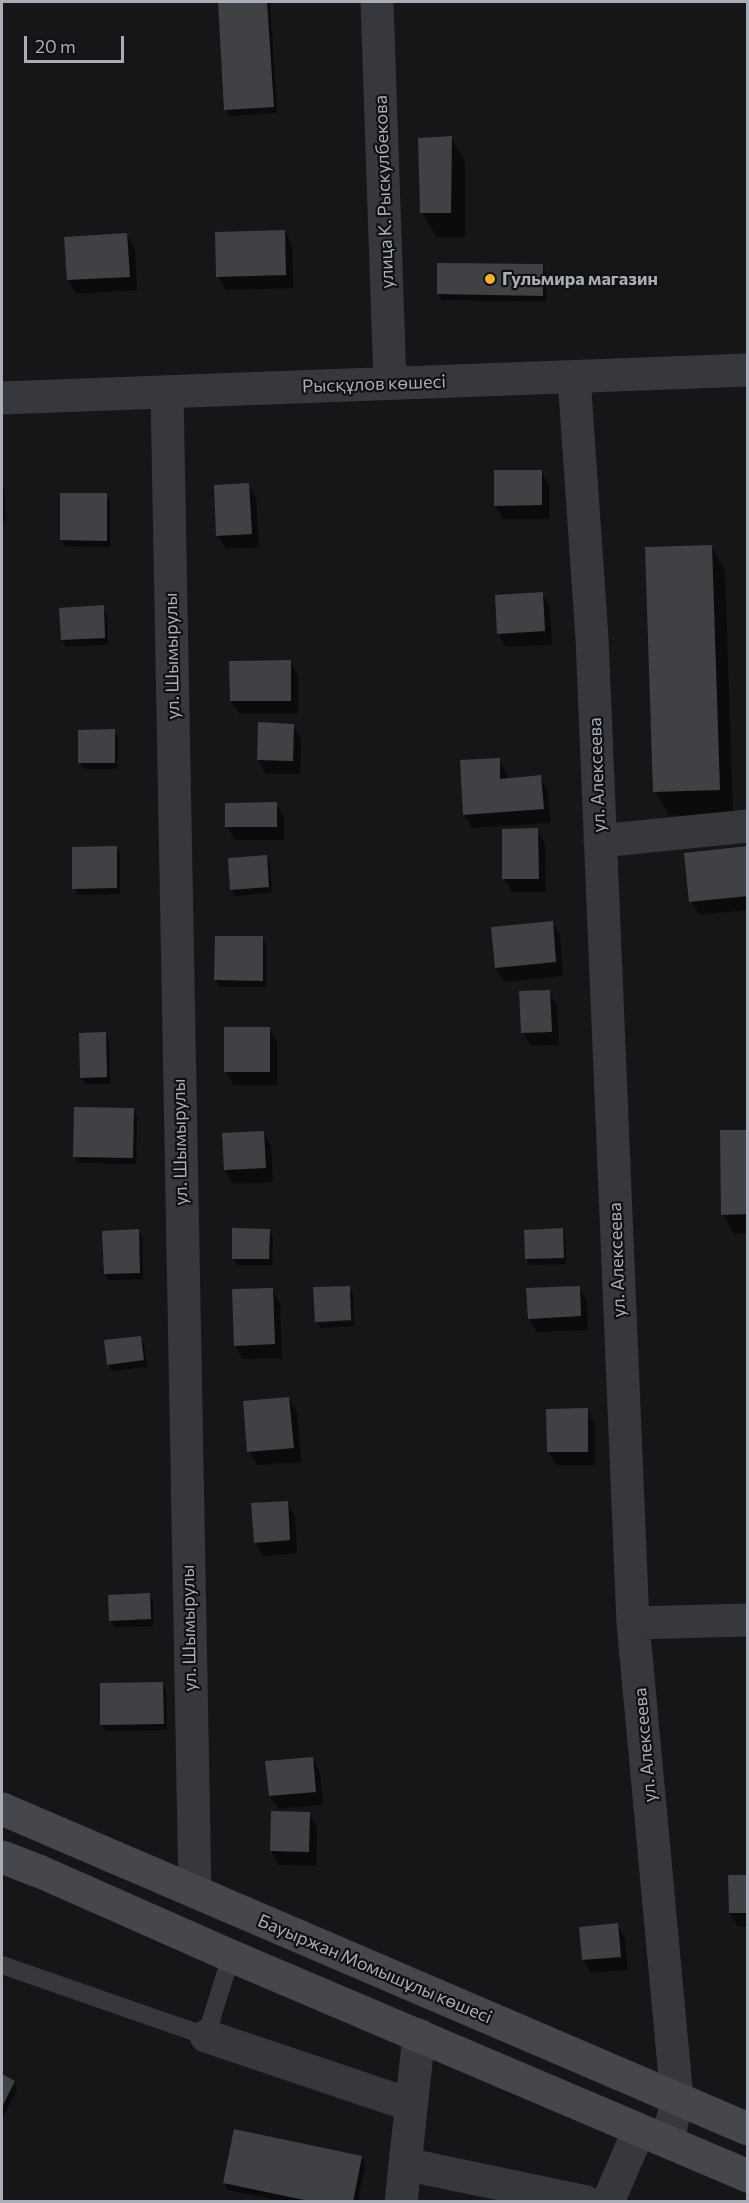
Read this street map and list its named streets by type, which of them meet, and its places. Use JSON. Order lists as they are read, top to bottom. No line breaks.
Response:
{"streets":{"street":["улица К. Рыскулбекова","Рысқұлов көшесі","ул. Шымырулы","ул. Алексеева","Бауыржан Момышұлы көшесі"]},"crossings":[["улица К. Рыскулбекова","Рысқұлов көшесі"],["Рысқұлов көшесі","ул. Шымырулы"],["Рысқұлов көшесі","ул. Алексеева"],["ул. Шымырулы","Бауыржан Момышұлы көшесі"],["ул. Алексеева","Бауыржан Момышұлы көшесі"]],"places":["Гульмира магазин"],"scale_bar":"20 m"}
